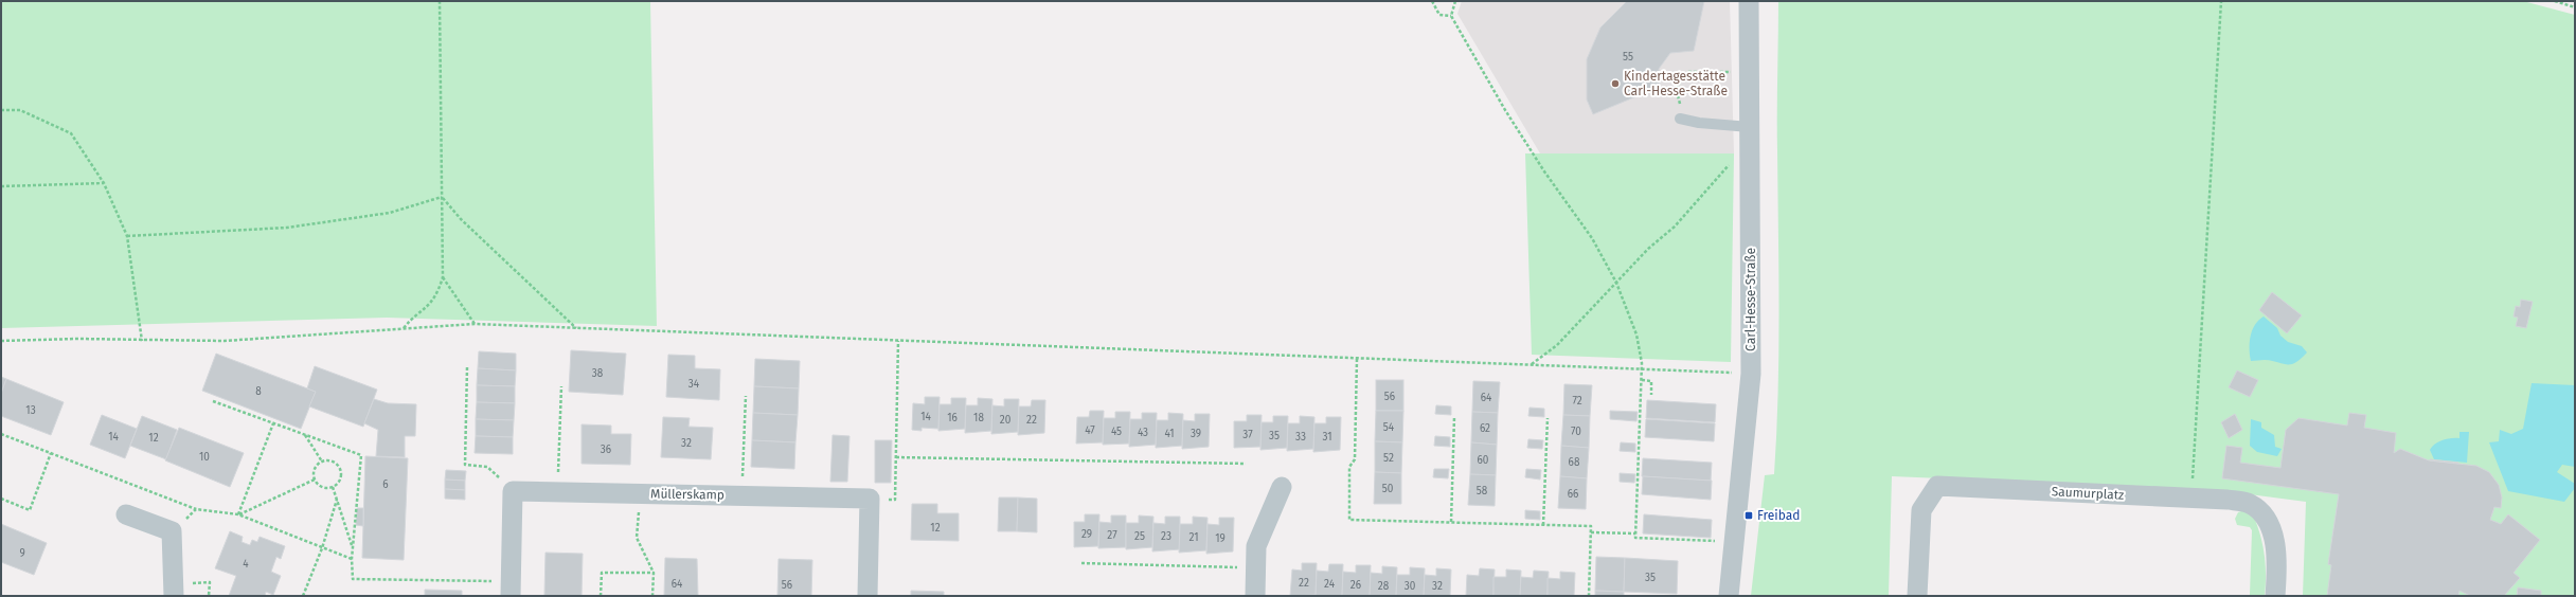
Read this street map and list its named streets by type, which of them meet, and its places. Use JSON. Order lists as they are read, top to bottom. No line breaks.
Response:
{"streets":{"street":["Carl-Hesse-Straße","Saumurplatz","Müllerskamp"]},"places":{"other":["Kindertagesstätte Carl-Hesse-Straße"],"transit":["Freibad"]},"house_numbers":["55","38","34","8","56","64","72","13","14","16","18","20","22","54","62","47","45","70","43","41","39","37","35","14","33","31","12","32","36","10","52","60","68","6","50","58","66","12","29","27","25","23","21","19","9","4","35","22","64","24","56","26","28","30","32"]}
